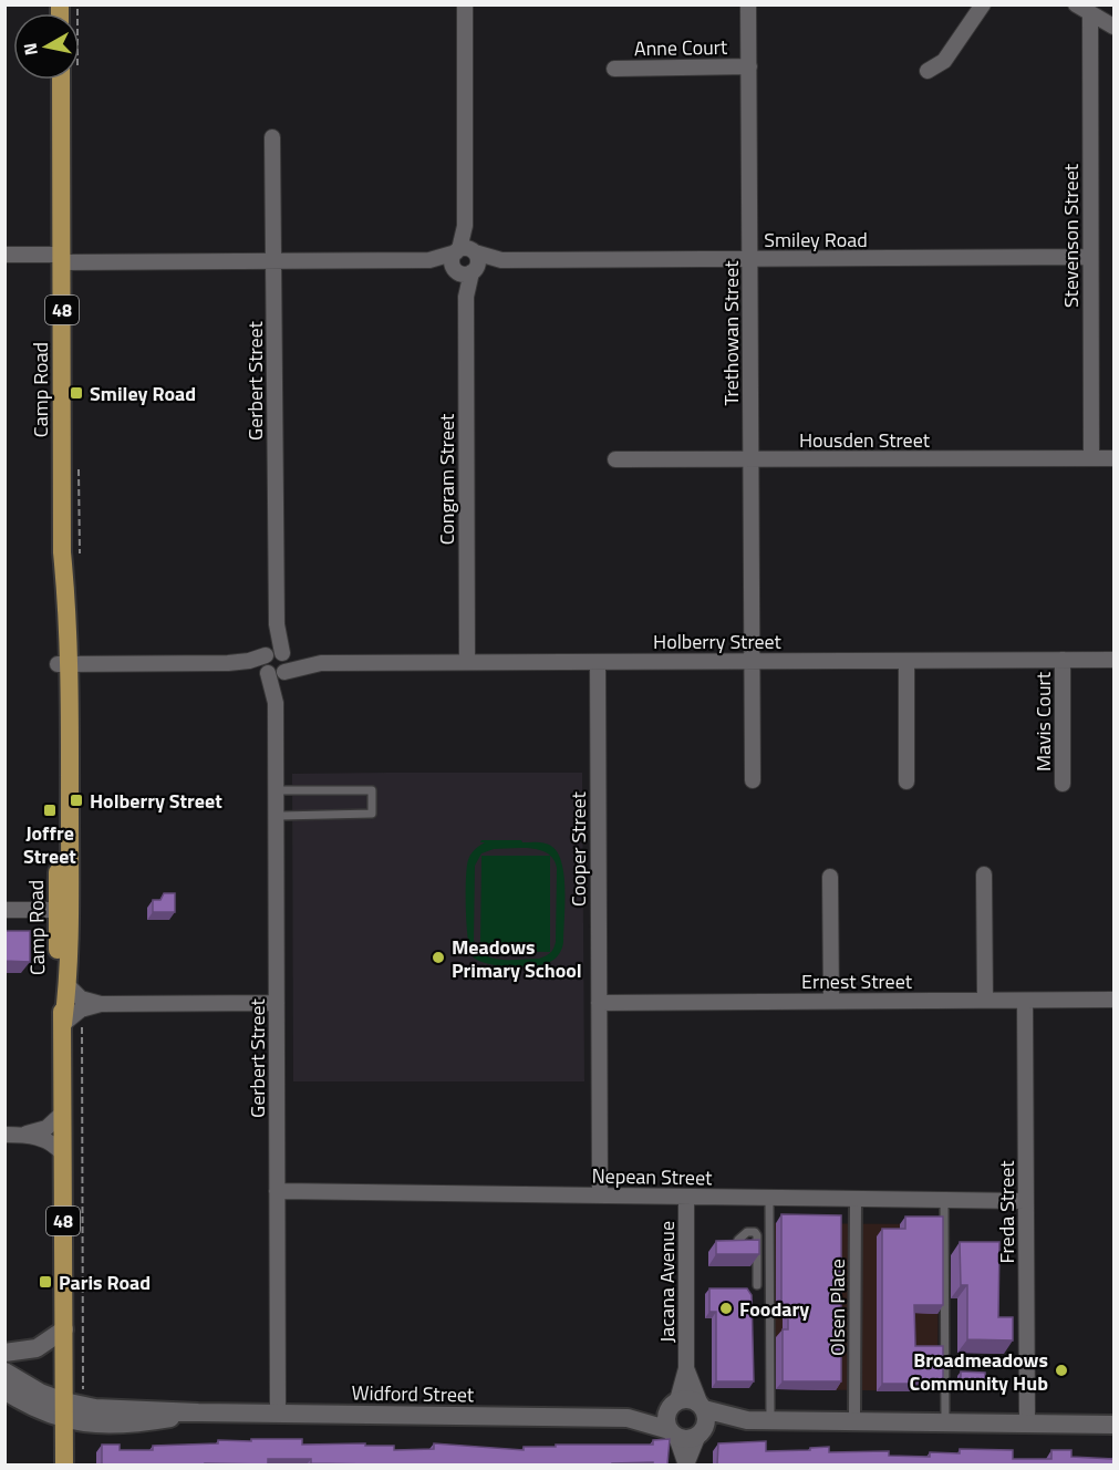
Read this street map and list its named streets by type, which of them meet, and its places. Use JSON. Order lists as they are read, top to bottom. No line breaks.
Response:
{"streets":{"main road":["48","Camp Road"],"street":["Anne Court","Stevenson Street","Smiley Road","Trethowan Street","Gerbert Street","Housden Street","Congram Street","Holberry Street","Mavis Court","Cooper Street","Ernest Street","Nepean Street","Freda Street","Jacana Avenue","Olsen Place","Widford Street"]},"crossings":[["Anne Court","Trethowan Street"],["Stevenson Street","Smiley Road"],["Stevenson Street","Housden Street"],["Smiley Road","Trethowan Street"],["Smiley Road","Congram Street"],["Trethowan Street","Housden Street"],["Trethowan Street","Holberry Street"],["Gerbert Street","Holberry Street"],["Gerbert Street","Nepean Street"],["Gerbert Street","Widford Street"],["Camp Road","Holberry Street"],["Camp Road","Widford Street"],["Congram Street","Holberry Street"],["Holberry Street","Mavis Court"],["Holberry Street","Cooper Street"],["Cooper Street","Ernest Street"],["Cooper Street","Nepean Street"],["Ernest Street","Freda Street"],["Nepean Street","Freda Street"],["Nepean Street","Jacana Avenue"],["Nepean Street","Olsen Place"],["Jacana Avenue","Widford Street"]],"places":{"transit":["Smiley Road","Holberry Street","Joffre Street","Paris Road"],"other":["Meadows Primary School","Foodary","Broadmeadows Community Hub"]},"north":"left"}
